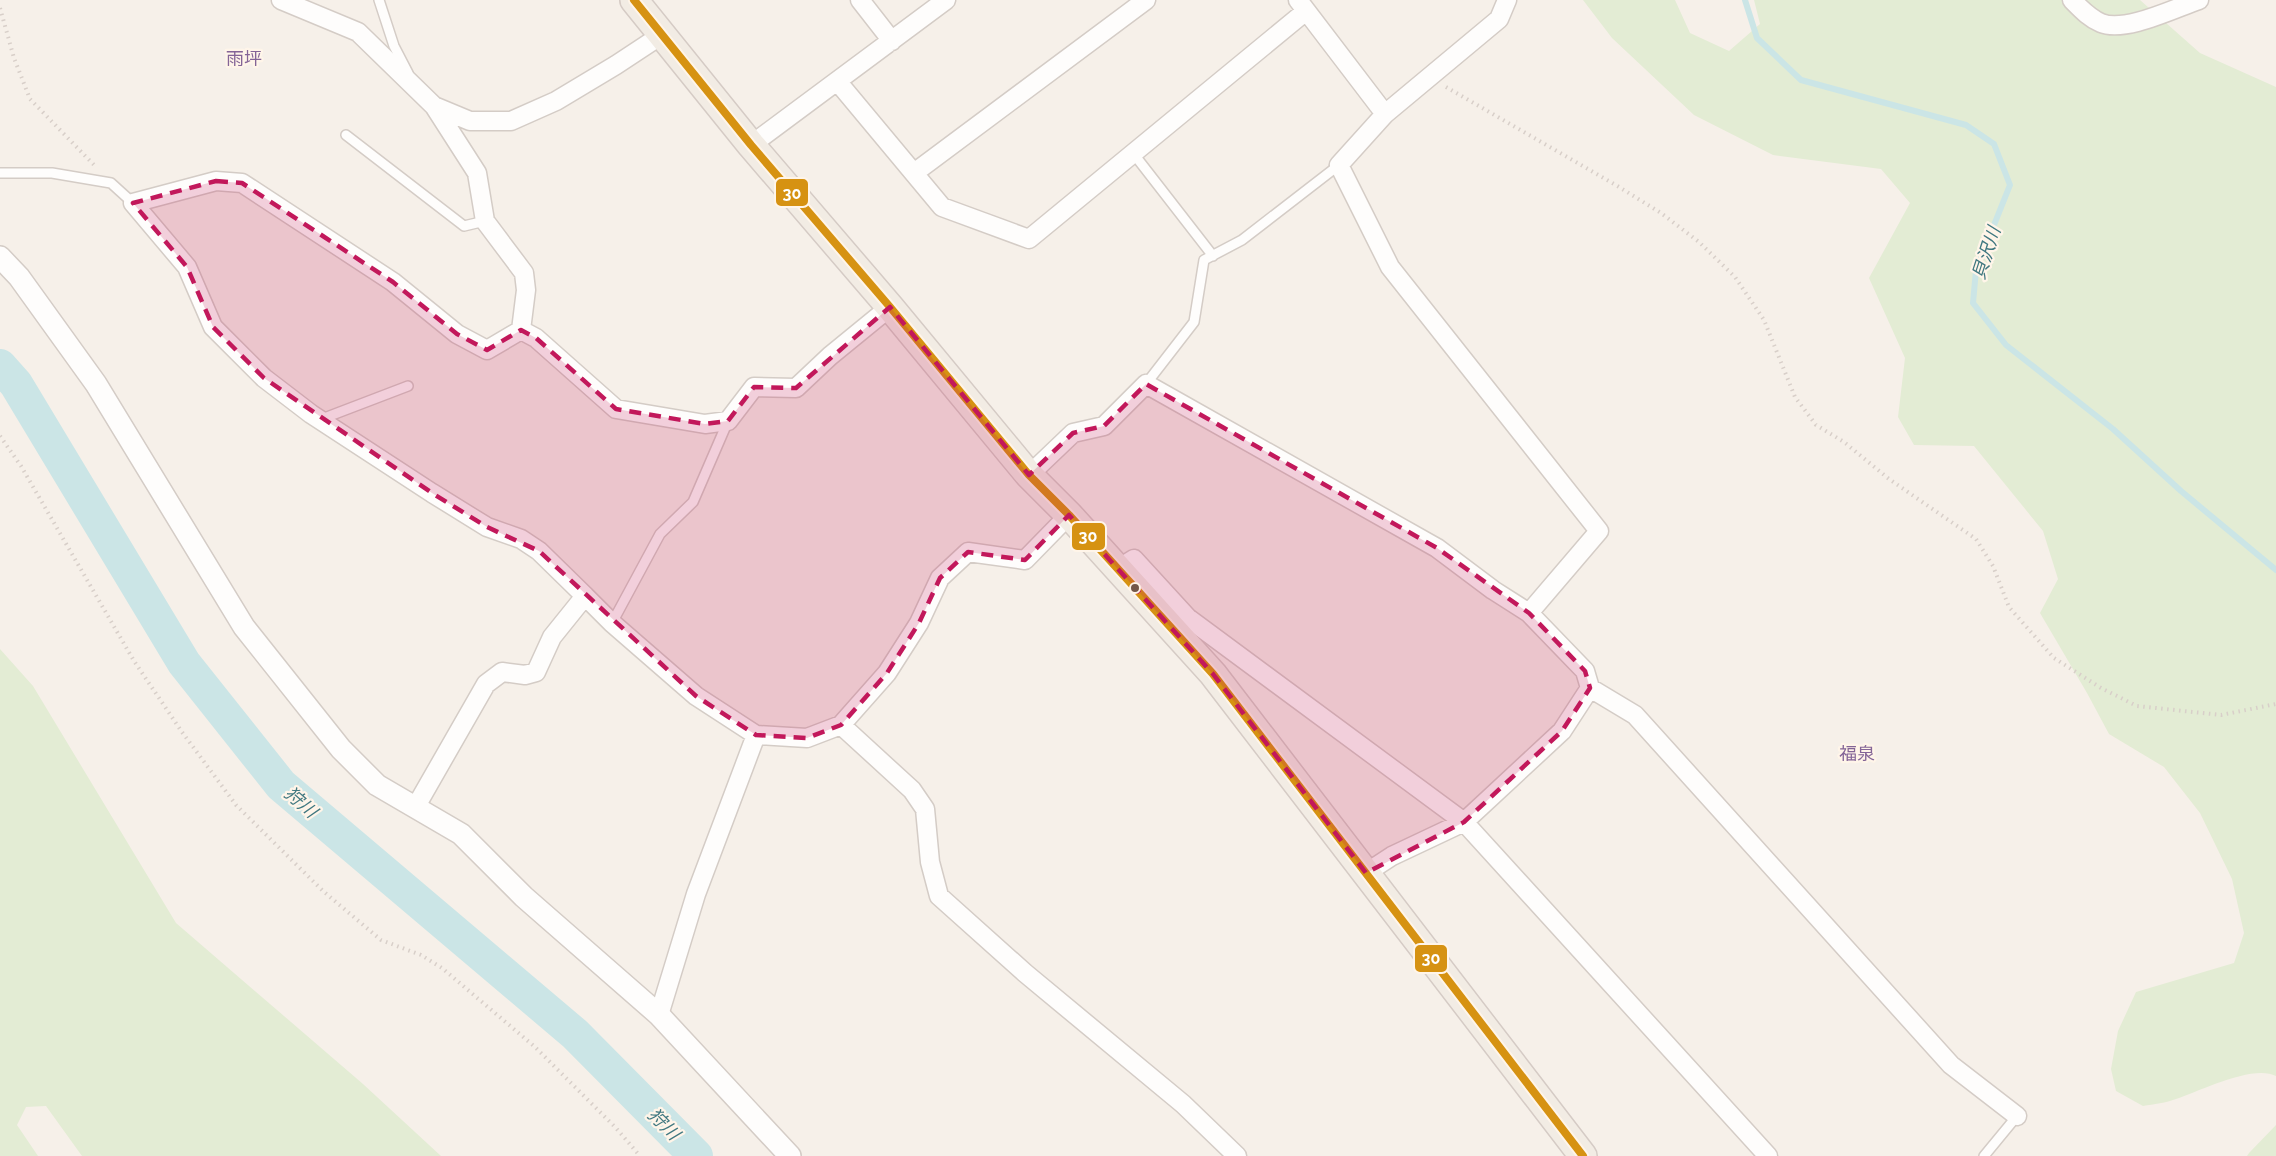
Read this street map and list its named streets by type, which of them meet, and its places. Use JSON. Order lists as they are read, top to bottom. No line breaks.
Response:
{"districts":["雨坪","福泉"],"water":["貝沢川","狩川"],"lines":["transit line 30"]}
